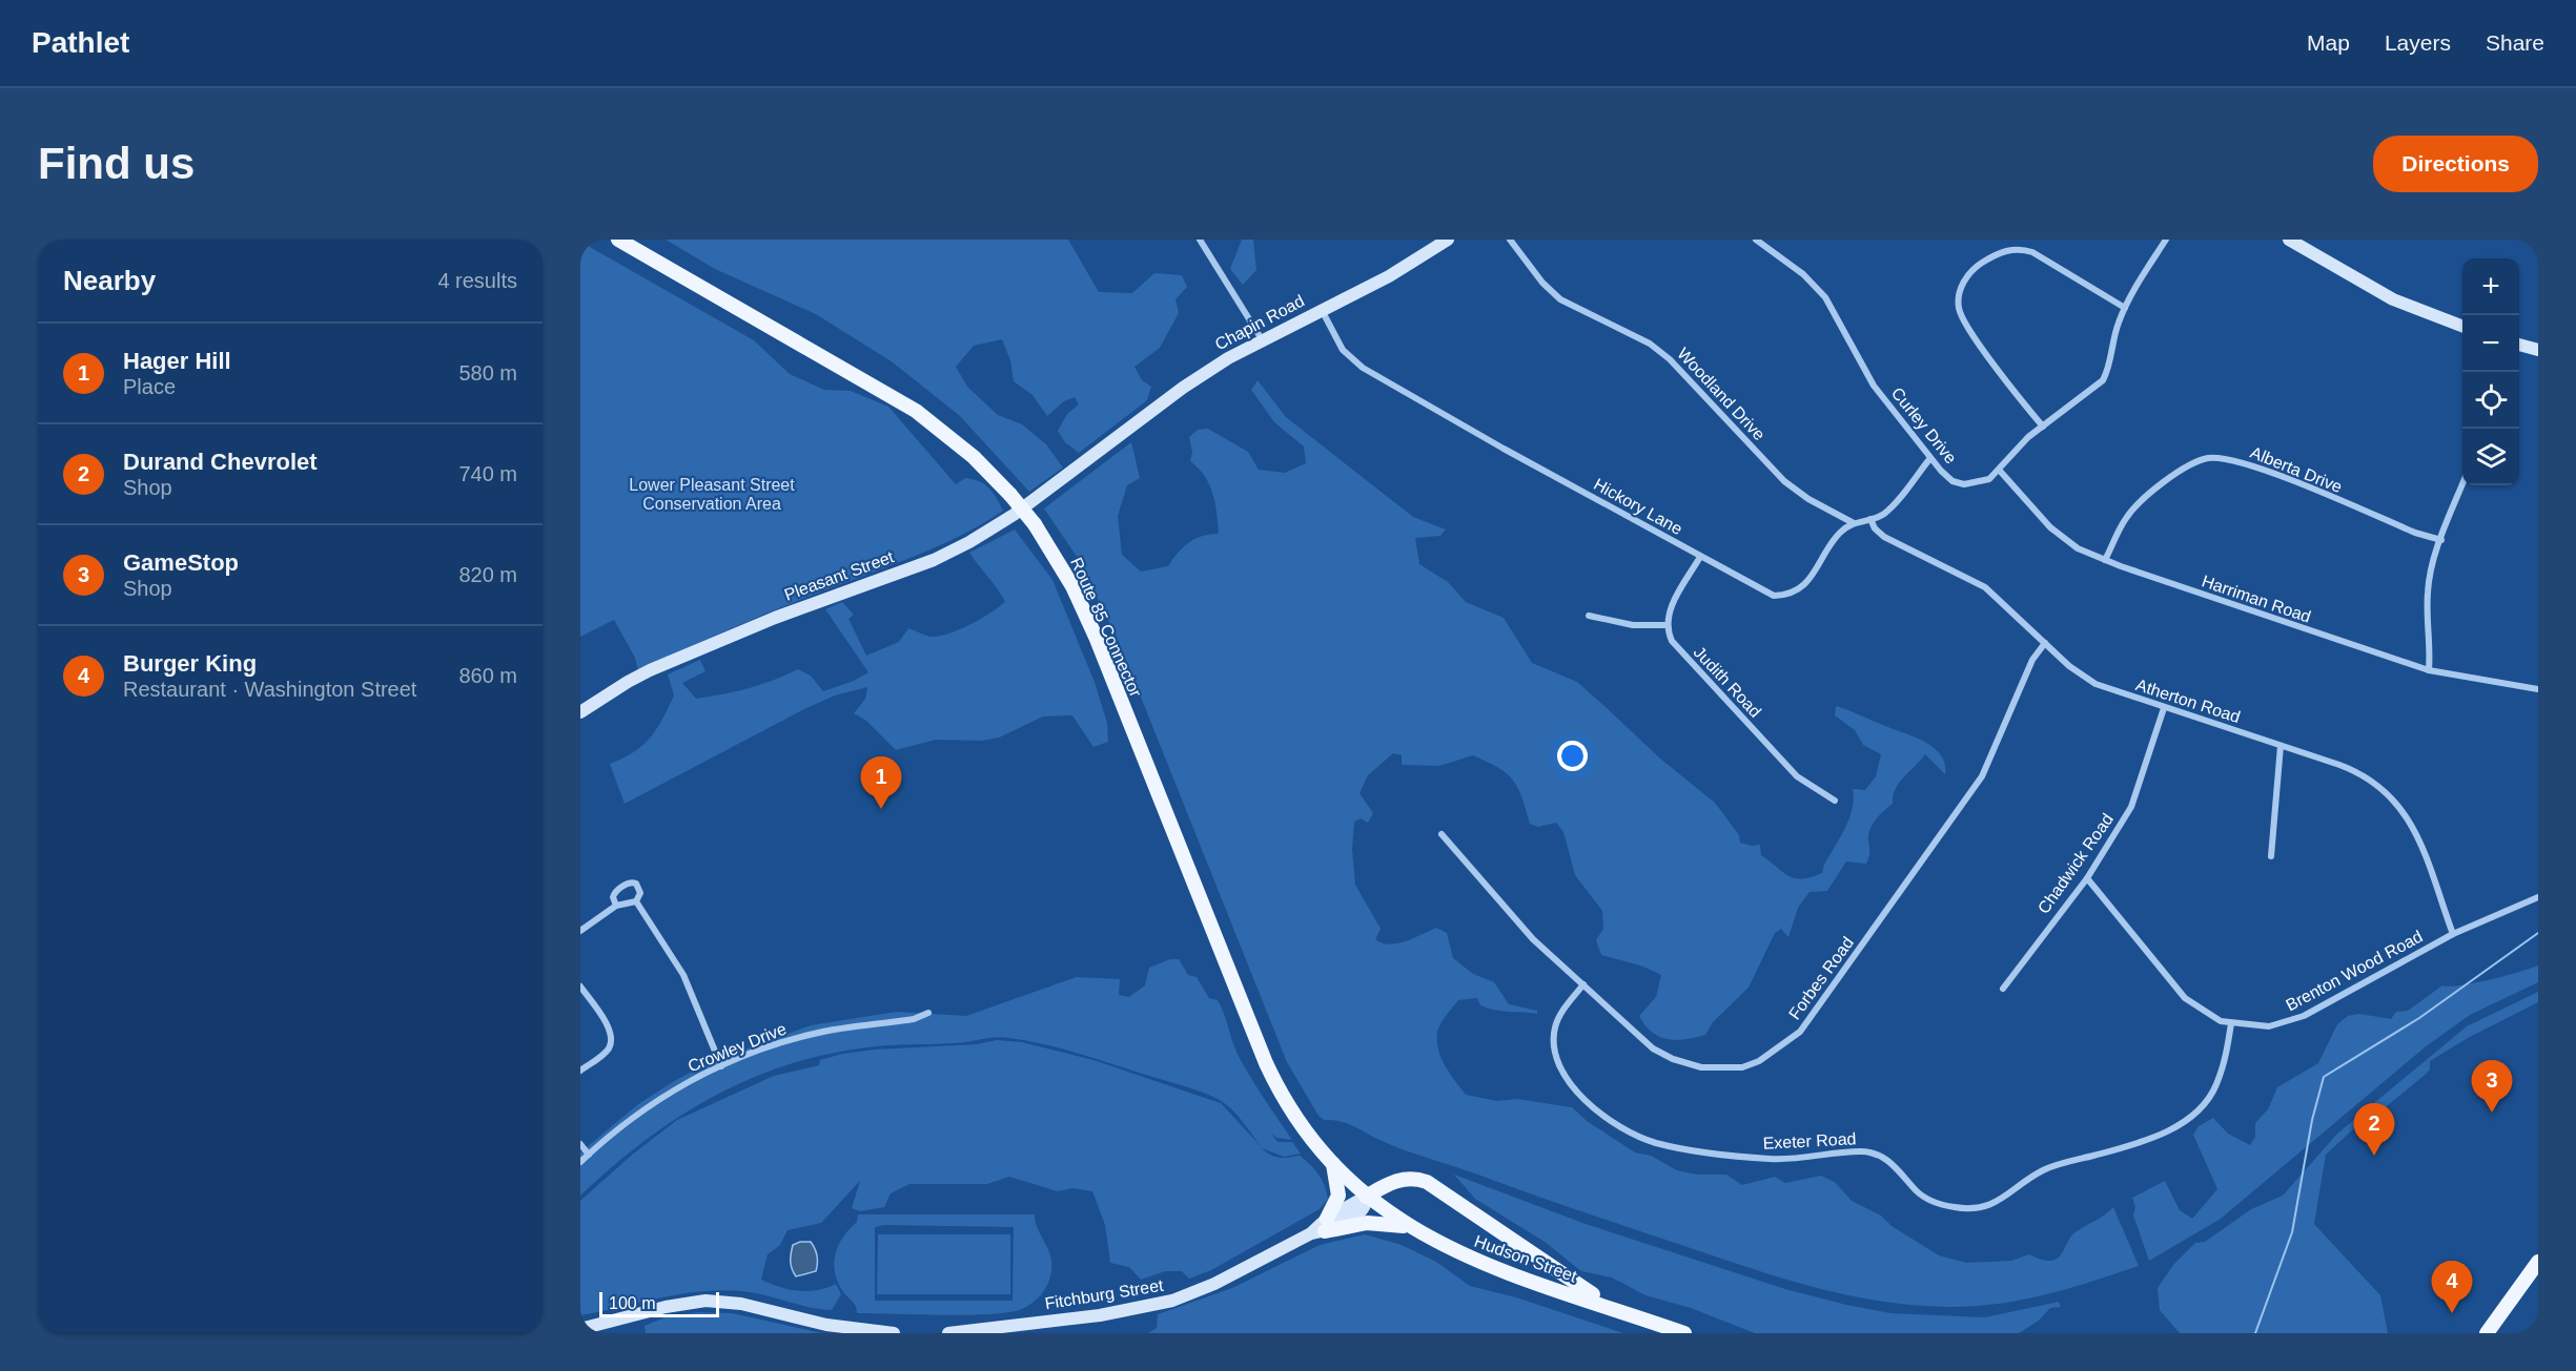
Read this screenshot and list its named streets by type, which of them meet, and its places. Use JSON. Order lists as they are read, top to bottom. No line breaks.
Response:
{"streets":{"main road":["Route 85 Connector","Hudson Street"],"street":["Chapin Road","Woodland Drive","Curley Drive","Alberta Drive","Hickory Lane","Pleasant Street","Harriman Road","Judith Road","Atherton Road","Chadwick Road","Brenton Wood Road","Forbes Road","Crowley Drive","Exeter Road","Fitchburg Street"]},"crossings":[["Chapin Road","Hickory Lane"],["Chapin Road","Pleasant Street"],["Woodland Drive","Hickory Lane"],["Curley Drive","Hickory Lane"],["Curley Drive","Harriman Road"],["Alberta Drive","Harriman Road"],["Hickory Lane","Atherton Road"],["Route 85 Connector","Hudson Street"],["Atherton Road","Chadwick Road"],["Atherton Road","Brenton Wood Road"],["Atherton Road","Forbes Road"],["Chadwick Road","Brenton Wood Road"],["Brenton Wood Road","Exeter Road"],["Forbes Road","Exeter Road"]],"parks":["Lower Pleasant Street Conservation Area"],"scale_bar":"100 m","page":{"header":"Pathlet","nav":["Map","Layers","Share"],"buttons":"Directions","title":"Find us","heading":["Nearby","4 results"],"map_buttons":["+","−"],"list":[{"mark":"1","name":"Hager Hill","note":"Place","value":"580 m"},{"mark":"2","name":"Durand Chevrolet","note":"Shop","value":"740 m"},{"mark":"3","name":"GameStop","note":"Shop","value":"820 m"},{"mark":"4","name":"Burger King","note":"Restaurant · Washington Street","value":"860 m"}],"pins":["1","3","2","4"],"scale":"100 m"}}
